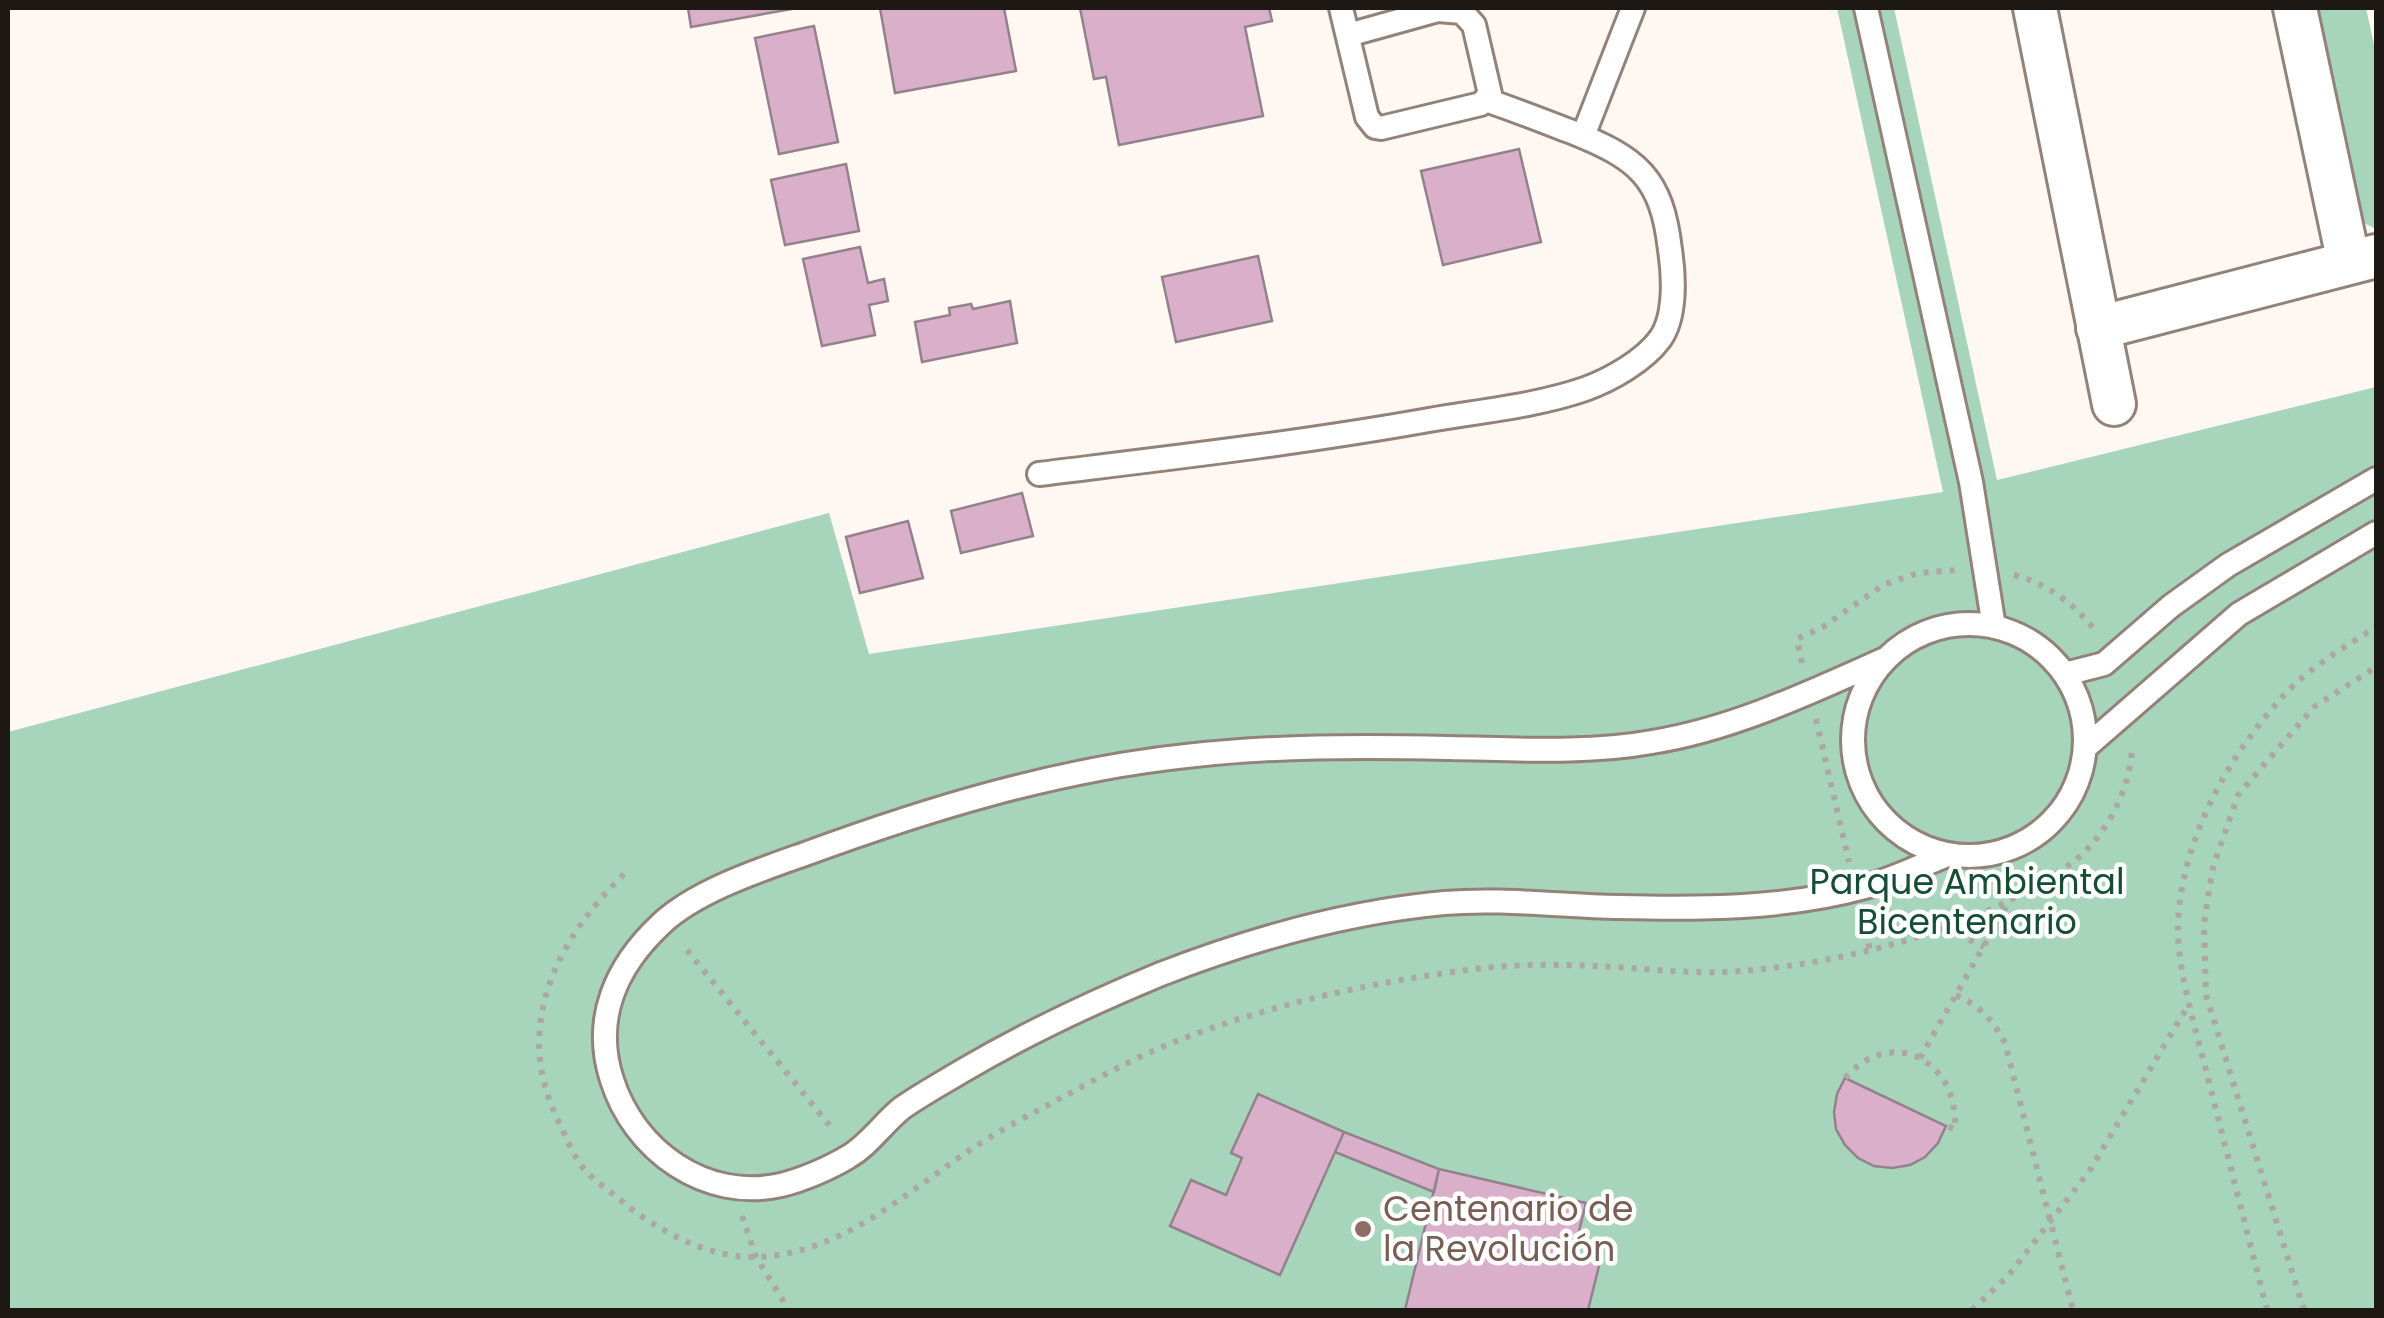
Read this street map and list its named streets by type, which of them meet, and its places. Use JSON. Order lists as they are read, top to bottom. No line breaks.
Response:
{"parks":["Parque Ambiental Bicentenario"],"places":["Centenario de la Revolución"]}
